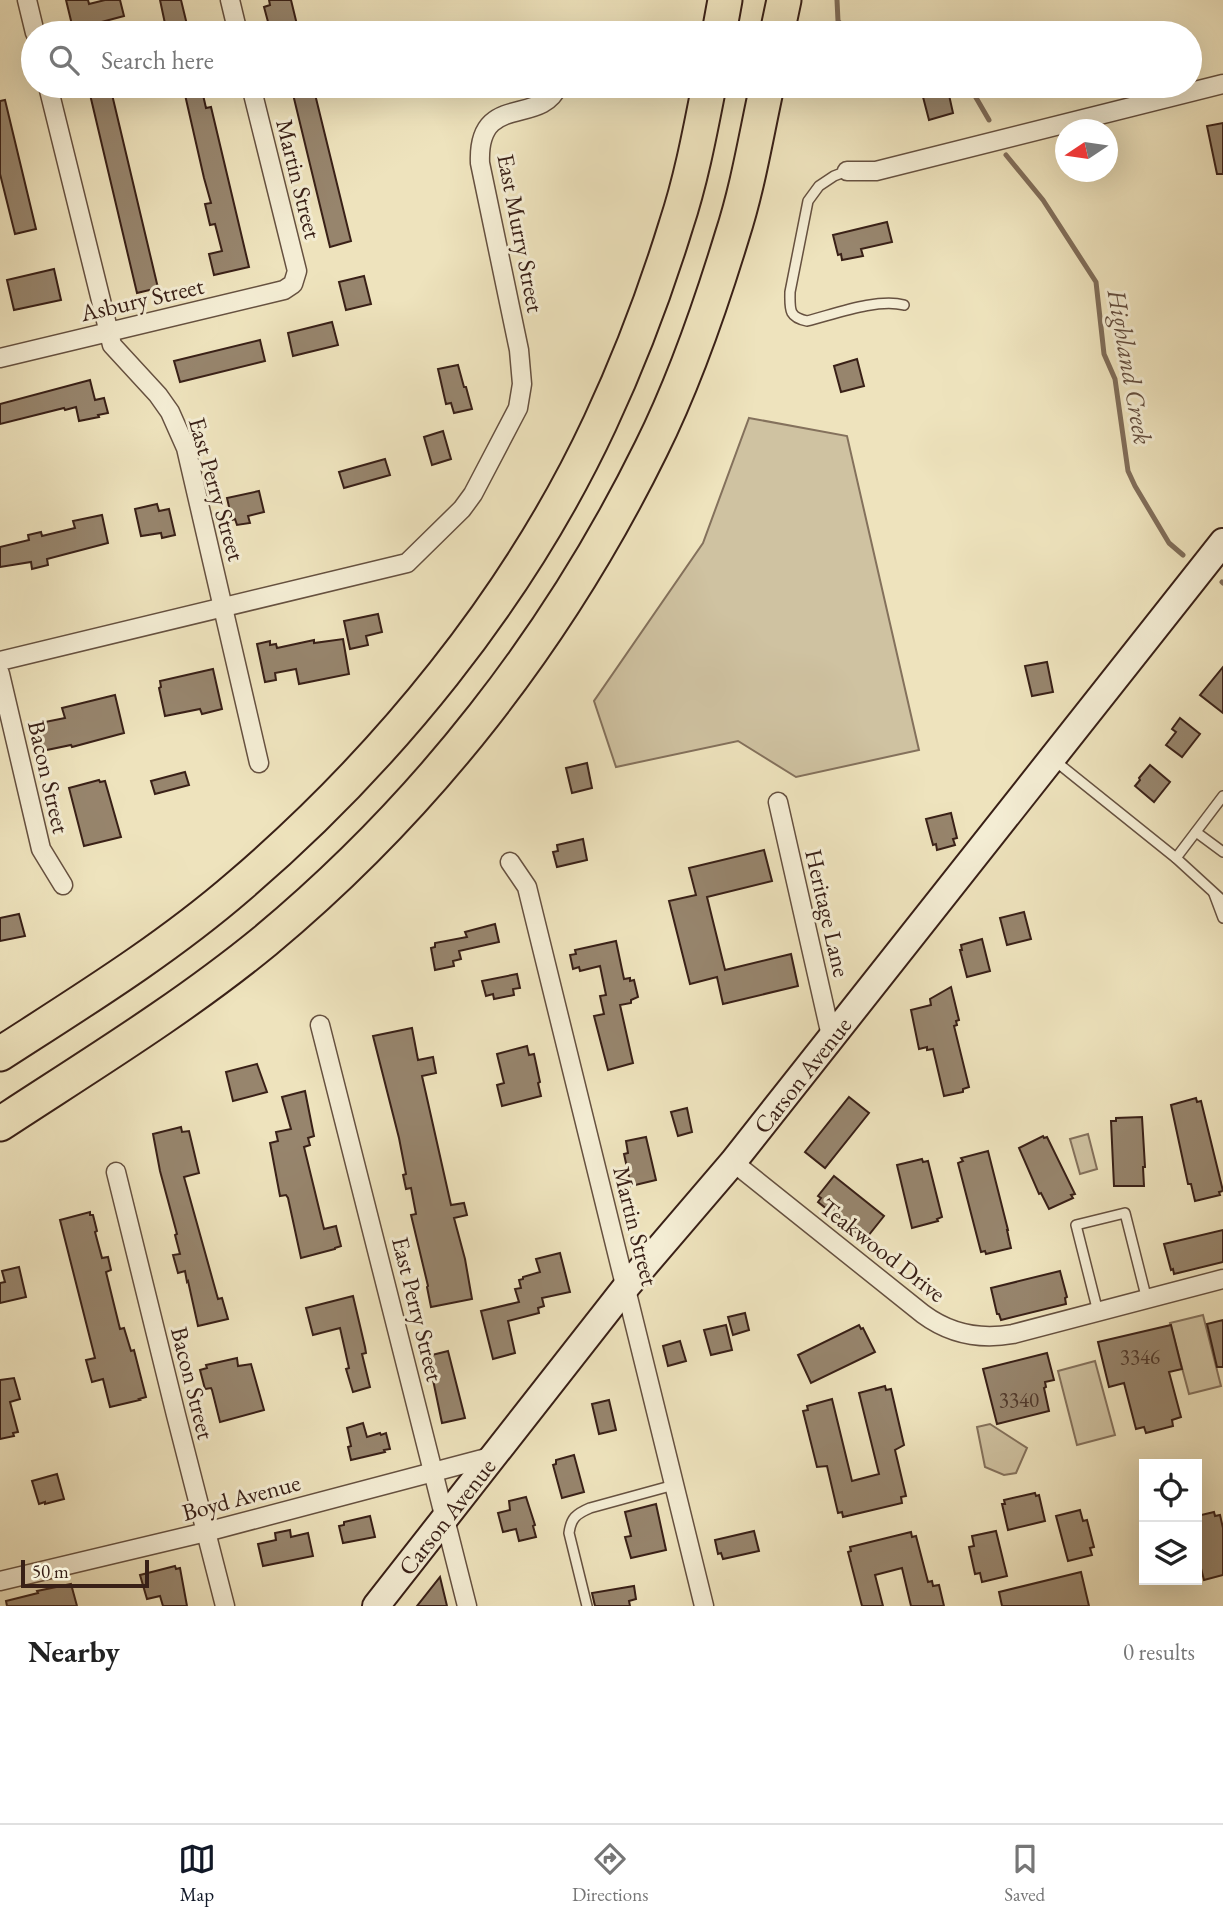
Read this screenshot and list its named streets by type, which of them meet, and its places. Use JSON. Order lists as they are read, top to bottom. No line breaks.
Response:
{"streets":{"main road":["Carson Avenue"],"street":["Martin Street","East Murry Street","Asbury Street","East Perry Street","Bacon Street","Heritage Lane","Teakwood Drive","Boyd Avenue"]},"crossings":[["Martin Street","Asbury Street"],["Martin Street","Carson Avenue"],["East Murry Street","East Perry Street"],["Asbury Street","East Perry Street"],["East Perry Street","Carson Avenue"],["East Perry Street","Boyd Avenue"],["Bacon Street","Boyd Avenue"],["Heritage Lane","Carson Avenue"],["Carson Avenue","Teakwood Drive"],["Carson Avenue","Boyd Avenue"]],"water":["Highland Creek"],"house_numbers":["3346","3340"],"scale_bar":"50 m","north":"left","page":{"search":"Search here","scale":"50 m","heading":["Nearby","0 results"],"nav":["Map","Directions","Saved"]}}
